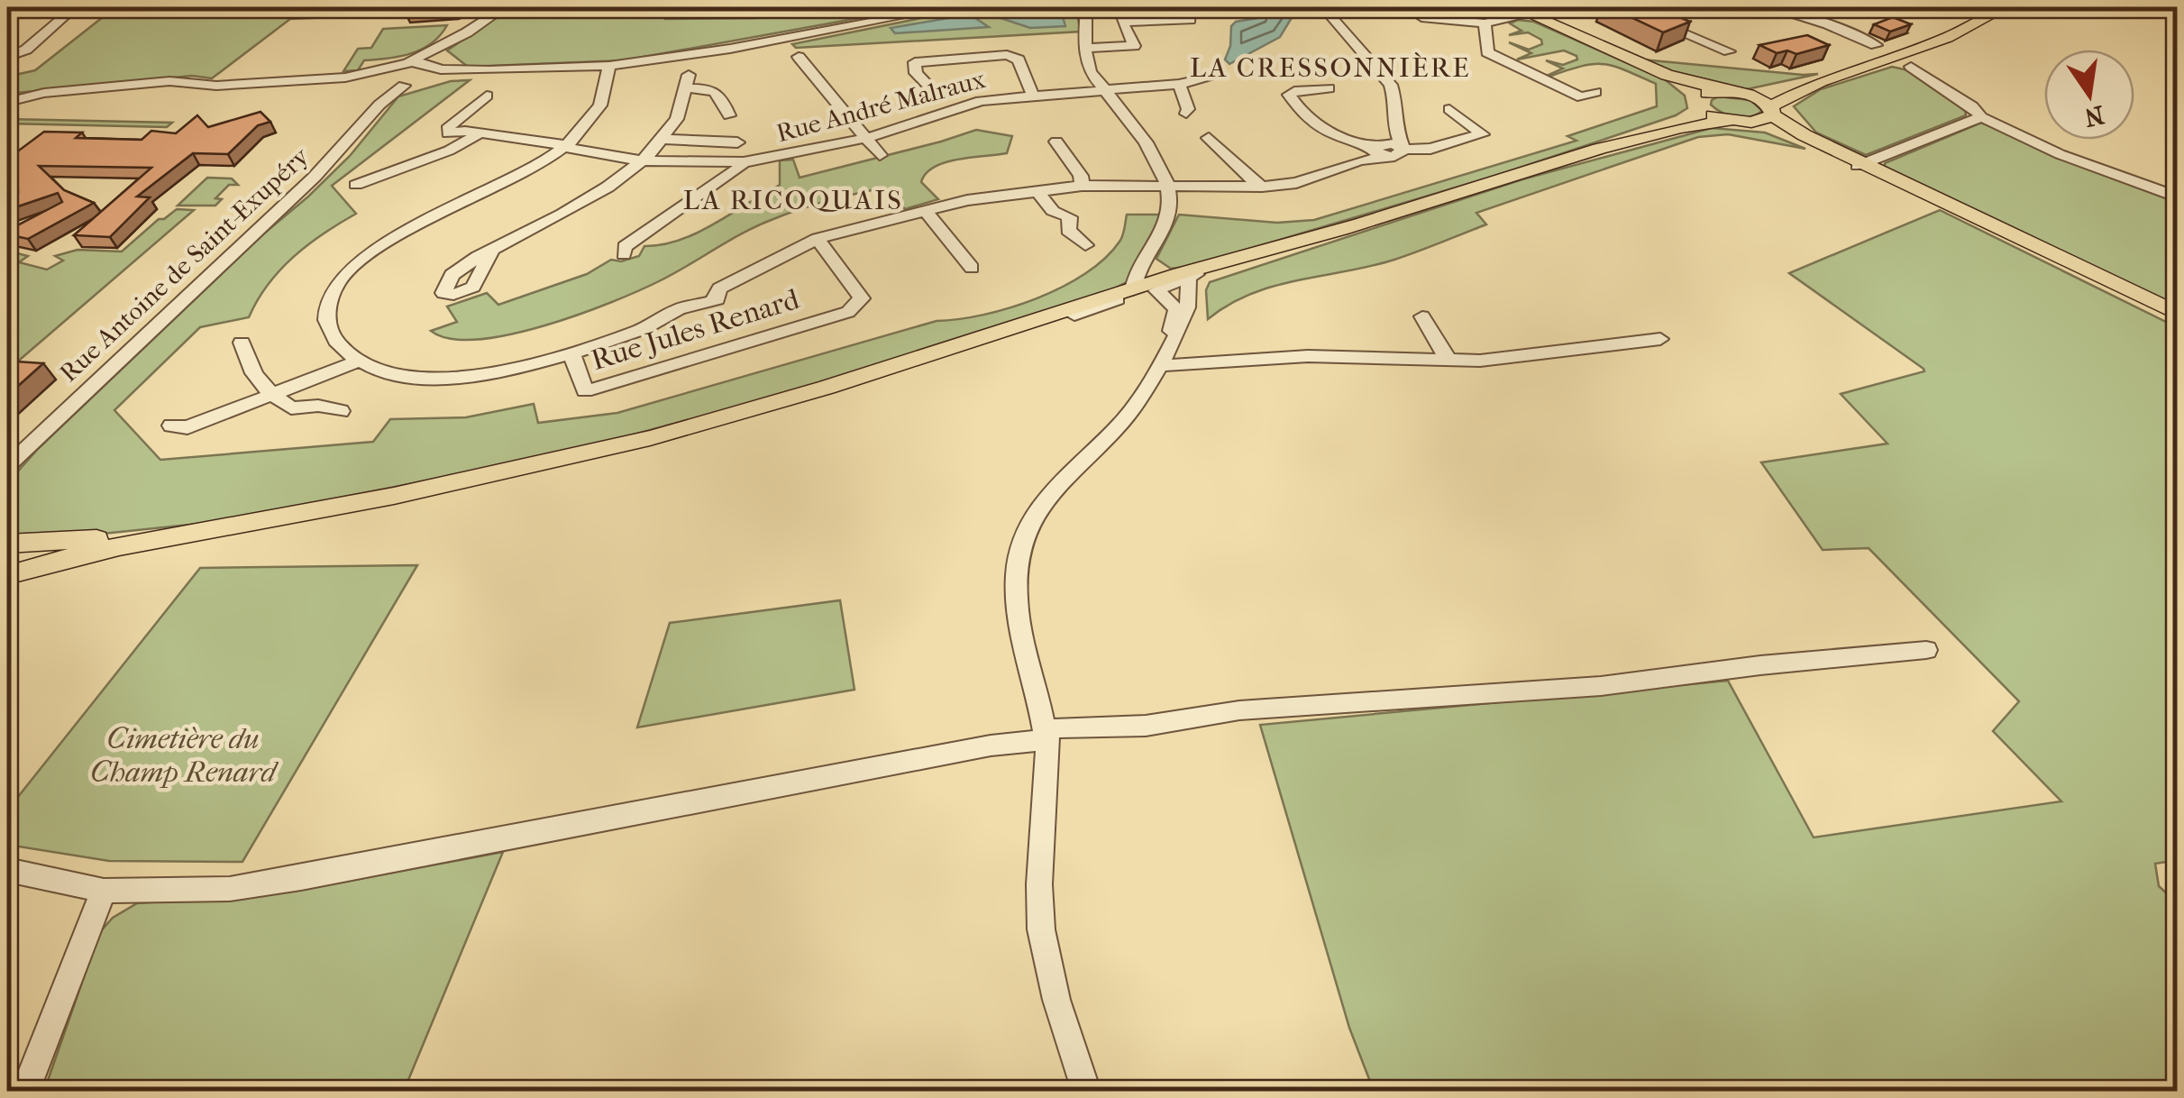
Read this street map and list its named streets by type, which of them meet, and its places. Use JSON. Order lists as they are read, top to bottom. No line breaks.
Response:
{"streets":{"street":["Rue André Malraux","Rue Antoine de Saint-Exupéry","Rue Jules Renard"]},"districts":["LA CRESSONNIÈRE","LA RICOQUAIS"],"parks":["Cimetière du Champ Renard"],"north":"bottom"}
